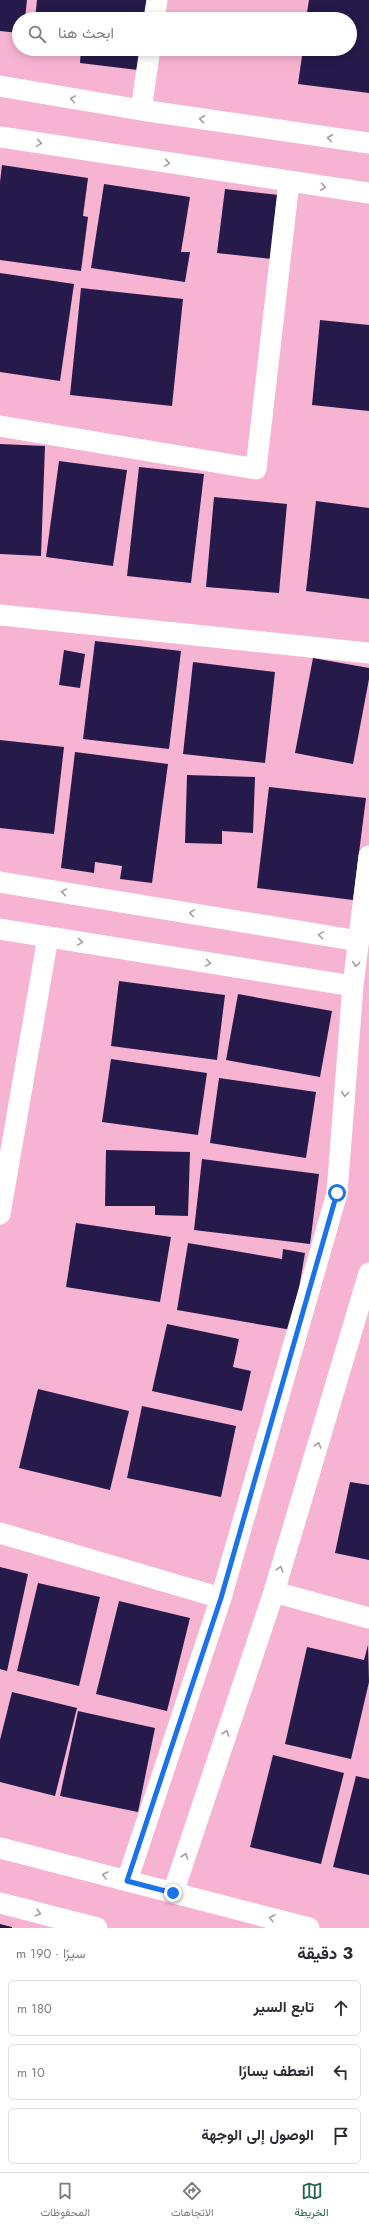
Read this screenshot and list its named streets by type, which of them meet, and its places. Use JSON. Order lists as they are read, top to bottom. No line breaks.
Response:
{"page":{"search":"ابحث هنا","heading":["3 دقيقة","سيرًا · 190 m"],"list":[["تابع السير","180 m"],["انعطف يسارًا","10 m"],"الوصول إلى الوجهة"],"nav":["الخريطة","الاتجاهات","المحفوظات"]}}
